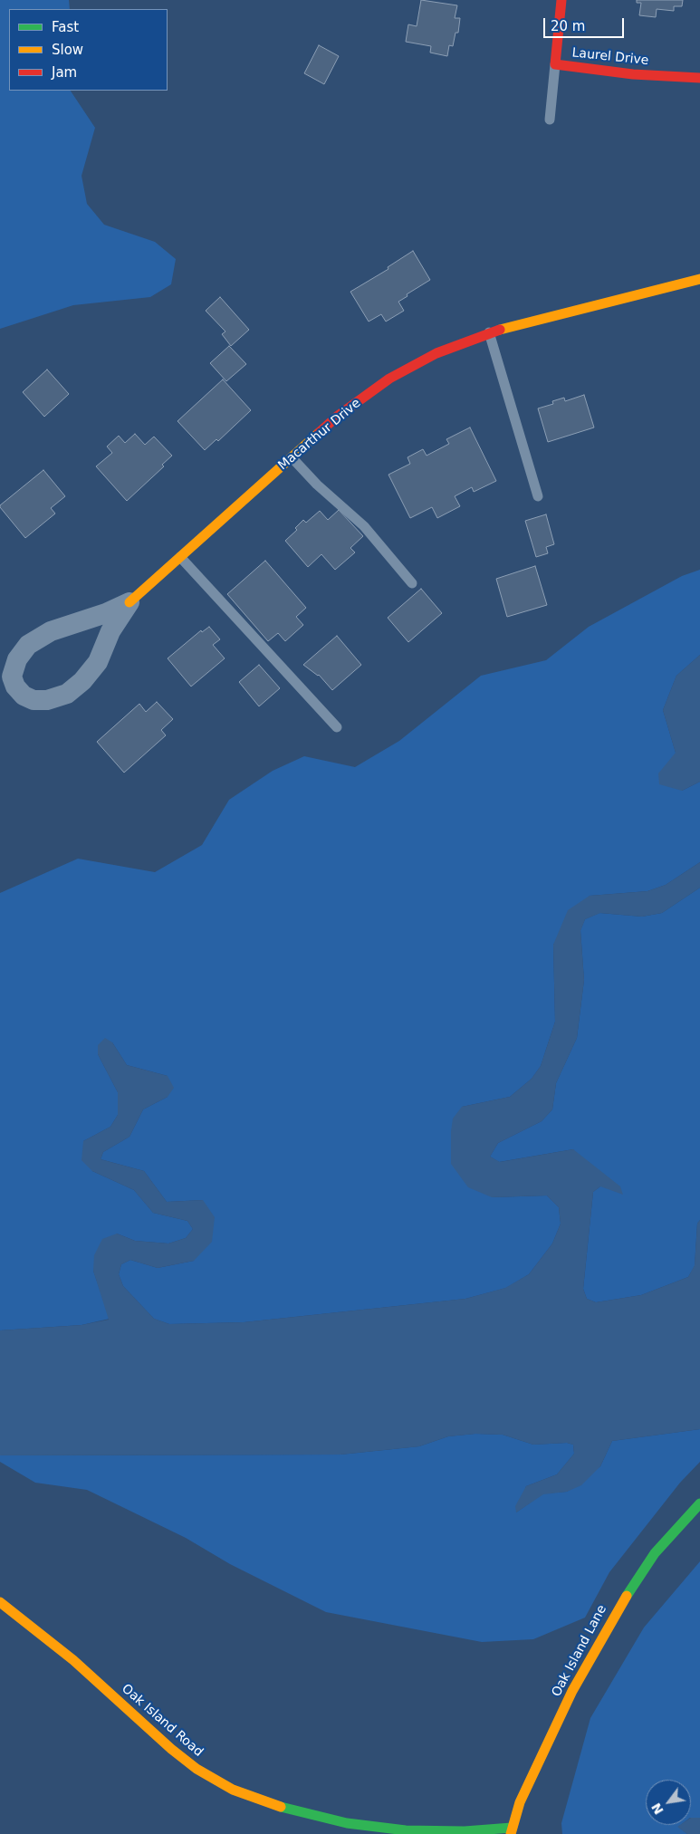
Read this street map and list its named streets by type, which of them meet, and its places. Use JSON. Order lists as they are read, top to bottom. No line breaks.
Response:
{"streets":{"street":["Laurel Drive","Macarthur Drive","Oak Island Lane","Oak Island Road"]},"crossings":[["Oak Island Lane","Oak Island Road"]],"legend":["Fast","Slow","Jam"],"scale_bar":"20 m","north":"bottom left"}
